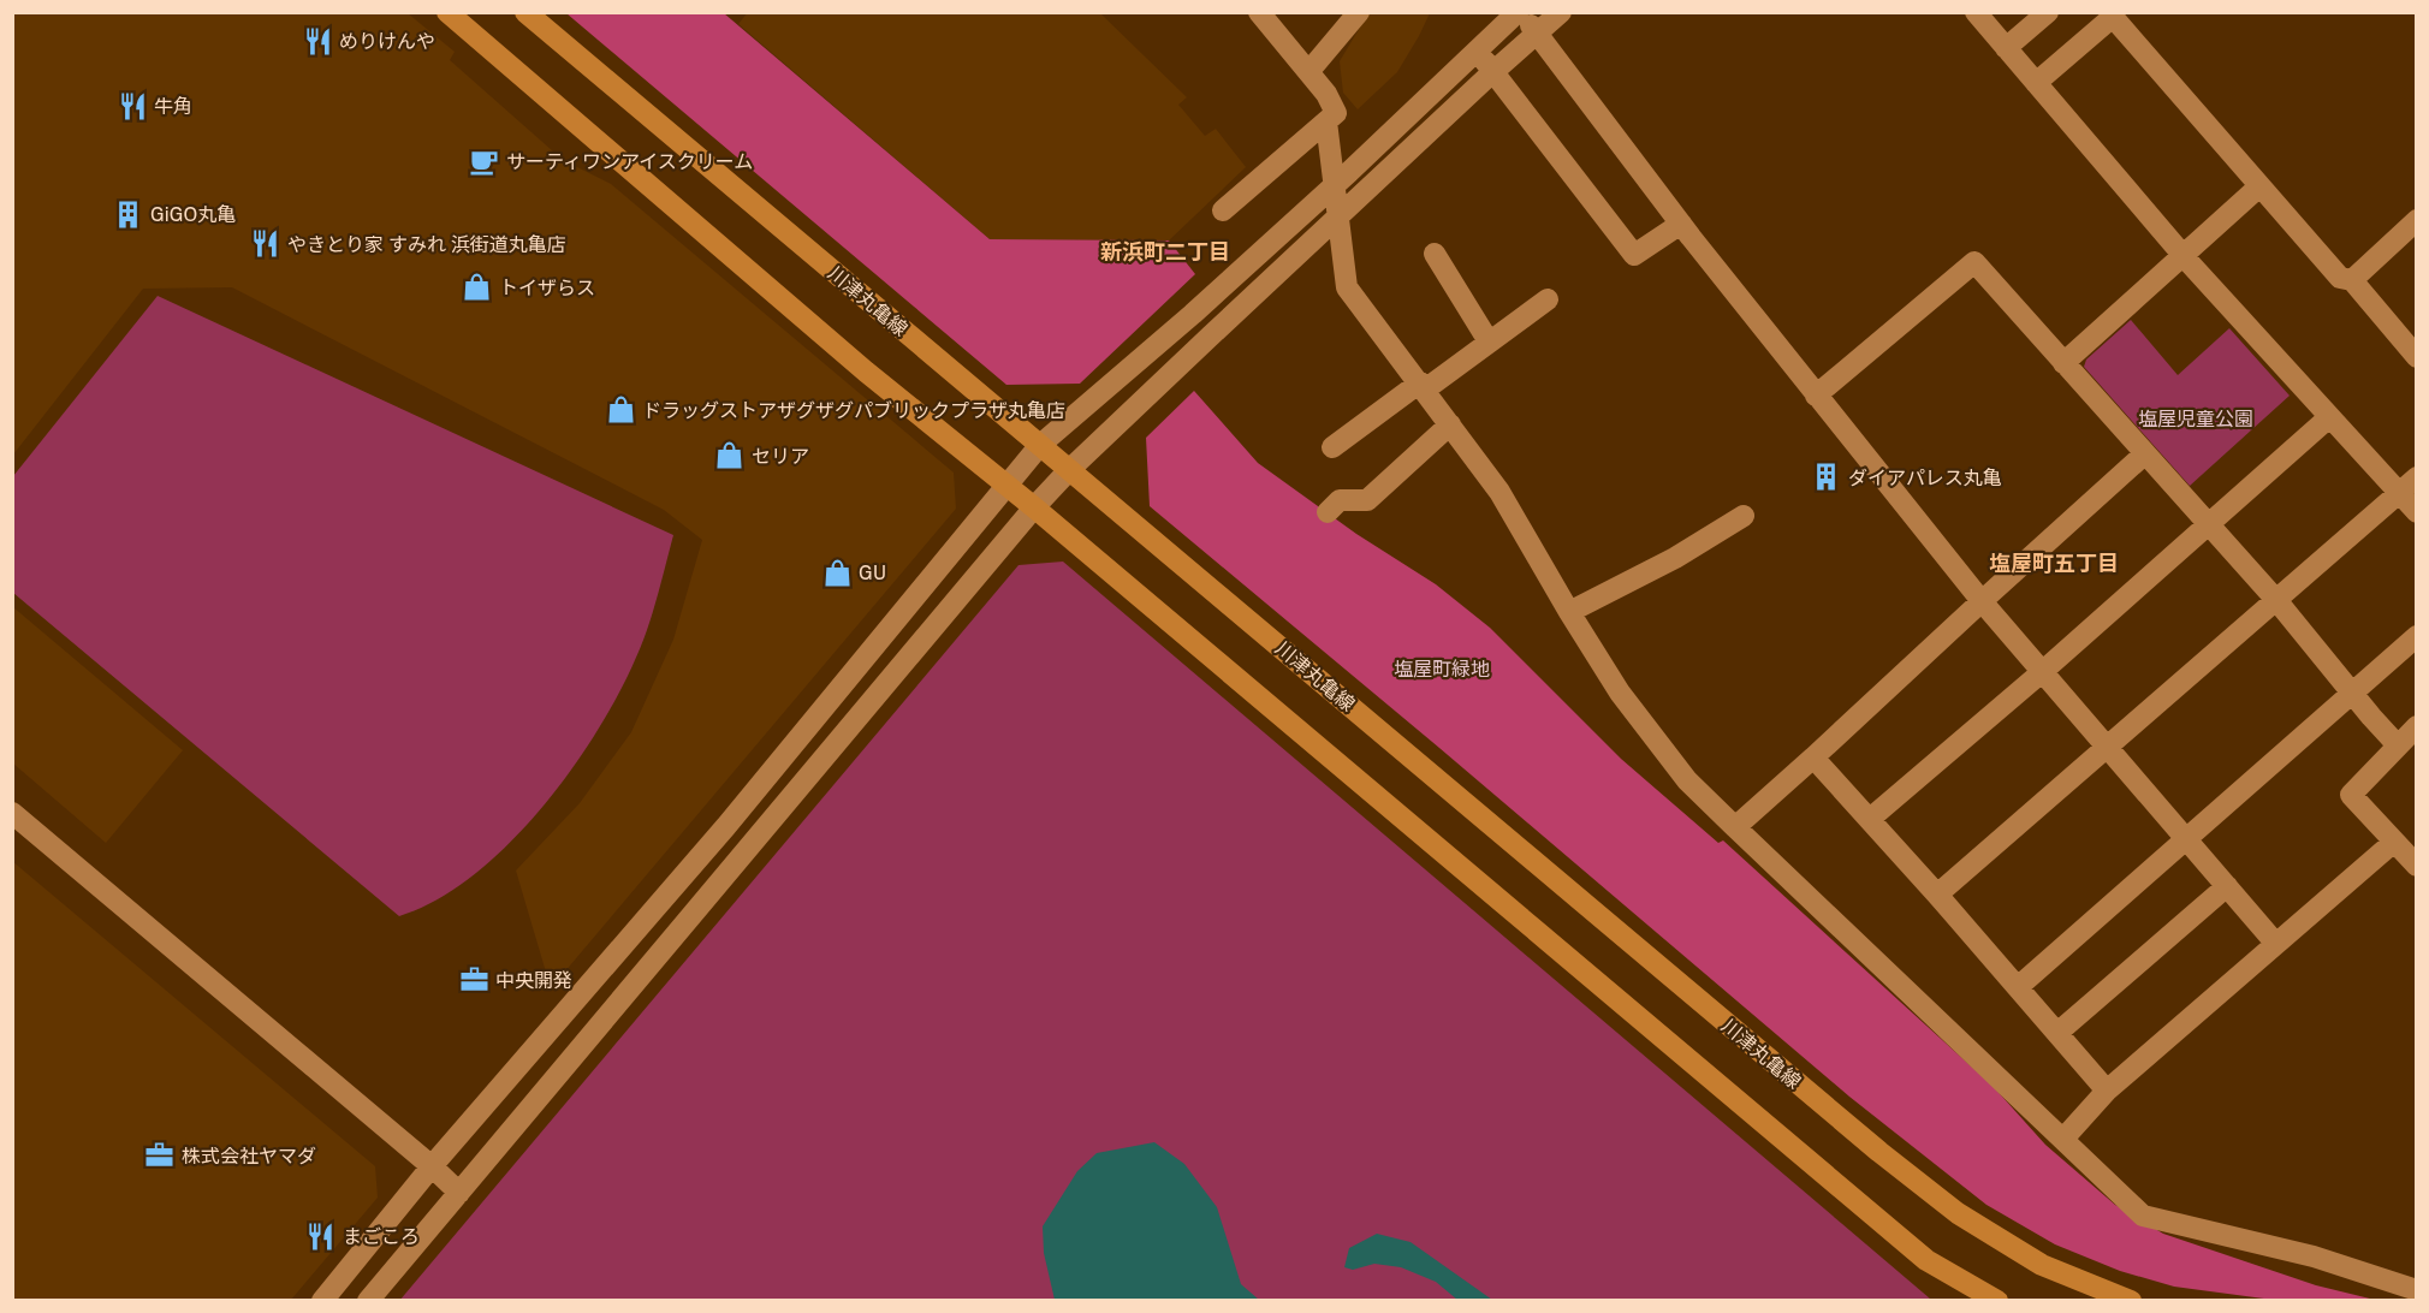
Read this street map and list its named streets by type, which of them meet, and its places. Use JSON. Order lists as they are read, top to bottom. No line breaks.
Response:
{"streets":{"main road":["川津丸亀線"]},"districts":["新浜町二丁目","塩屋町五丁目"],"parks":["塩屋児童公園","塩屋町緑地"],"places":{"restaurant":["めりけんや","牛角","やきとり家 すみれ 浜街道丸亀店","まごころ"],"cafe":["サーティワンアイスクリーム"],"building":["GiGO丸亀","ダイアパレス丸亀"],"shop":["トイザらス","ドラッグストアザグザグパブリックプラザ丸亀店","セリア","GU"],"office":["中央開発","株式会社ヤマダ"]}}
